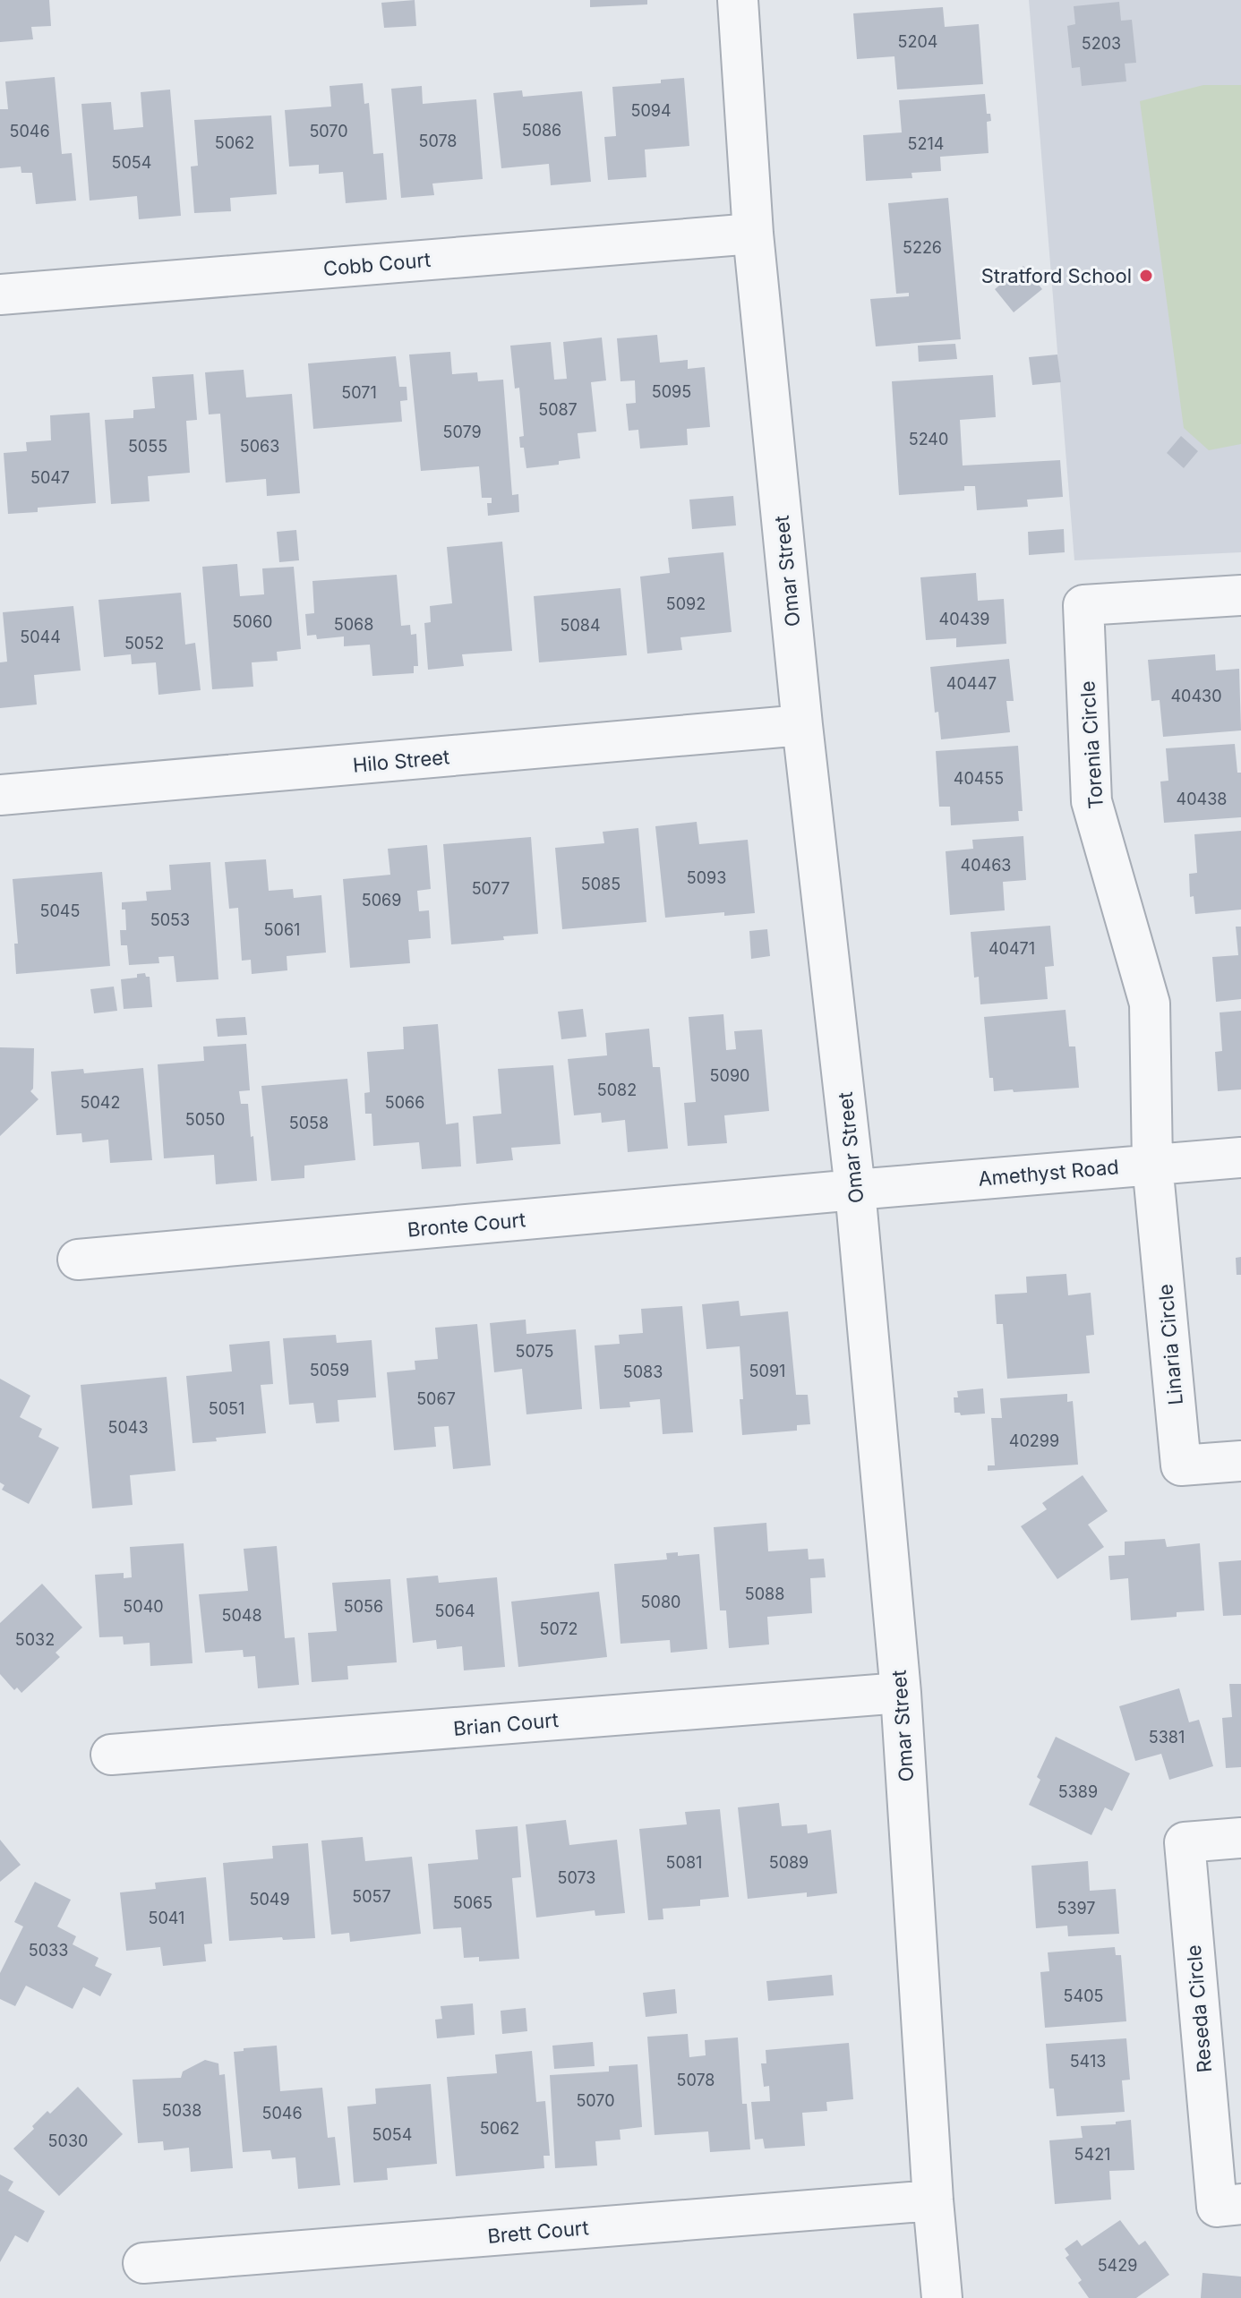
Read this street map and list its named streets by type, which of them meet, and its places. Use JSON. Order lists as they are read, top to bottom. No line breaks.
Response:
{"streets":{"street":["Cobb Court","Omar Street","Torenia Circle","Hilo Street","Amethyst Road","Bronte Court","Linaria Circle","Brian Court","Reseda Circle","Brett Court"]},"crossings":[["Cobb Court","Omar Street"],["Omar Street","Hilo Street"],["Omar Street","Amethyst Road"],["Omar Street","Bronte Court"],["Omar Street","Brian Court"],["Omar Street","Brett Court"],["Torenia Circle","Amethyst Road"],["Torenia Circle","Linaria Circle"],["Amethyst Road","Bronte Court"],["Amethyst Road","Linaria Circle"]],"places":["Stratford School"],"house_numbers":["5204","5203","5094","5086","5046","5070","5078","5062","5214","5054","5226","5095","5071","5087","5079","5240","5055","5063","5047","5092","40439","5060","5068","5084","5044","5052","40447","40430","40455","40438","40463","5093","5085","5077","5069","5045","5053","5061","40471","5090","5082","5042","5066","5050","5058","5075","5059","5091","5083","5067","5051","5043","40299","5088","5080","5040","5056","5064","5048","5072","5032","5381","5389","5081","5089","5073","5057","5049","5065","5397","5041","5033","5405","5413","5078","5070","5038","5046","5062","5054","5030","5421","5429"]}
